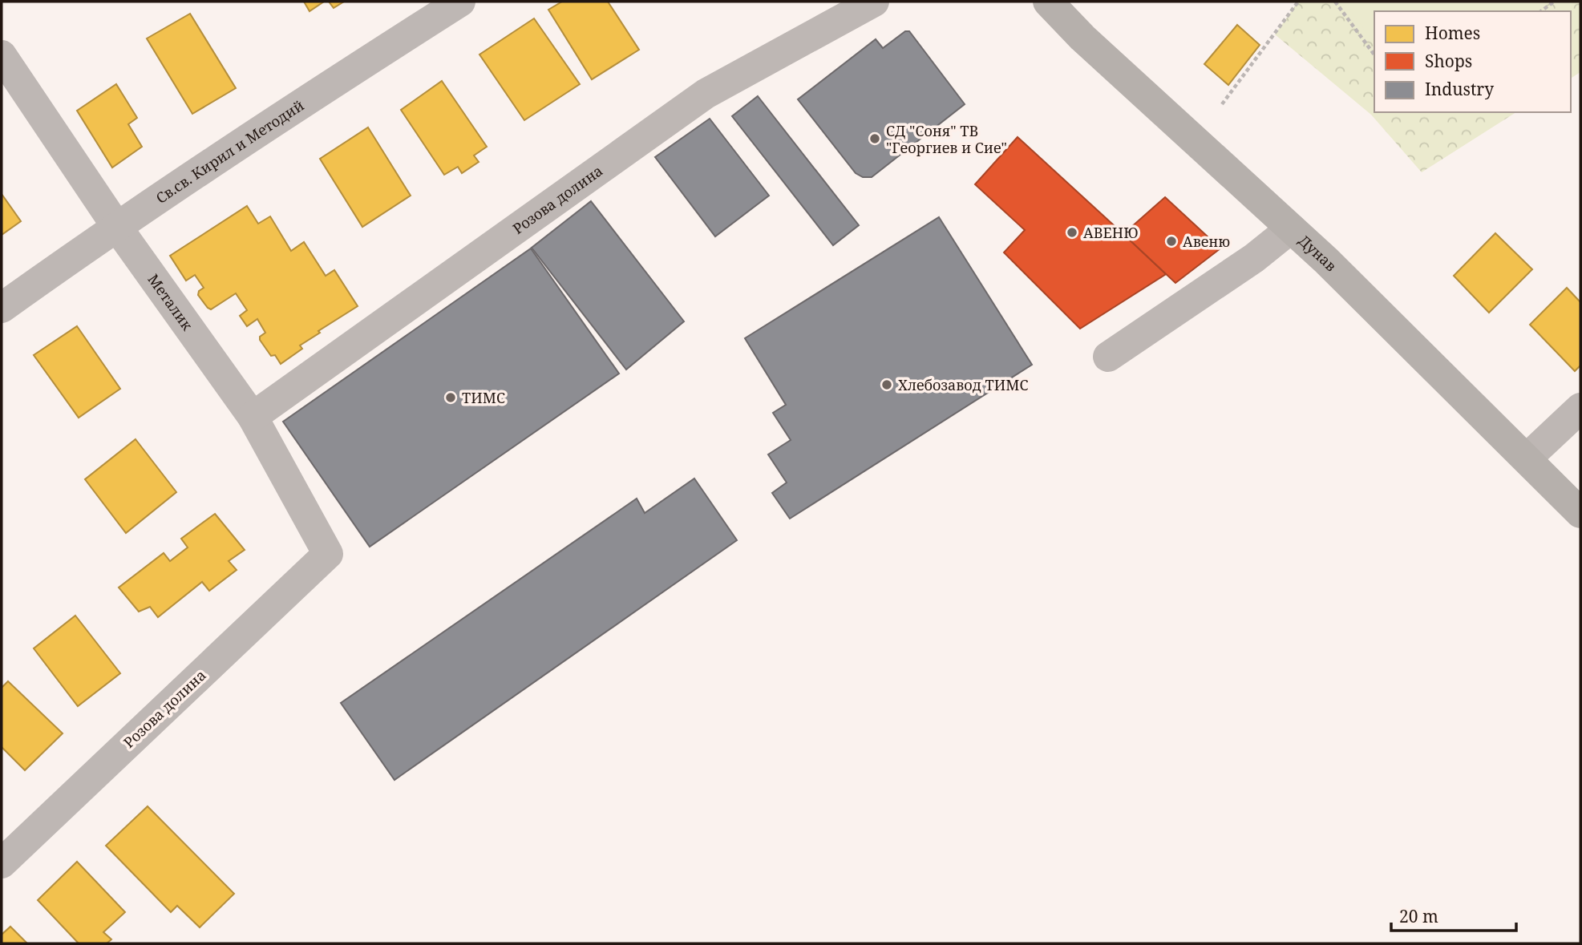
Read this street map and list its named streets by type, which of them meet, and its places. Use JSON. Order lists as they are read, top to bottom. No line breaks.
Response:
{"streets":{"main road":["Дунав"],"street":["Св.св. Кирил и Методий","Розова долина","Металик"]},"crossings":[["Св.св. Кирил и Методий","Металик"],["Розова долина","Металик"]],"places":["СД \"Соня\" ТВ \"Георгиев и Сие\"","АВЕНЮ","Авеню","Хлебозавод ТИМС","ТИМС"],"legend":["Homes","Shops","Industry"],"scale_bar":"20 m"}
